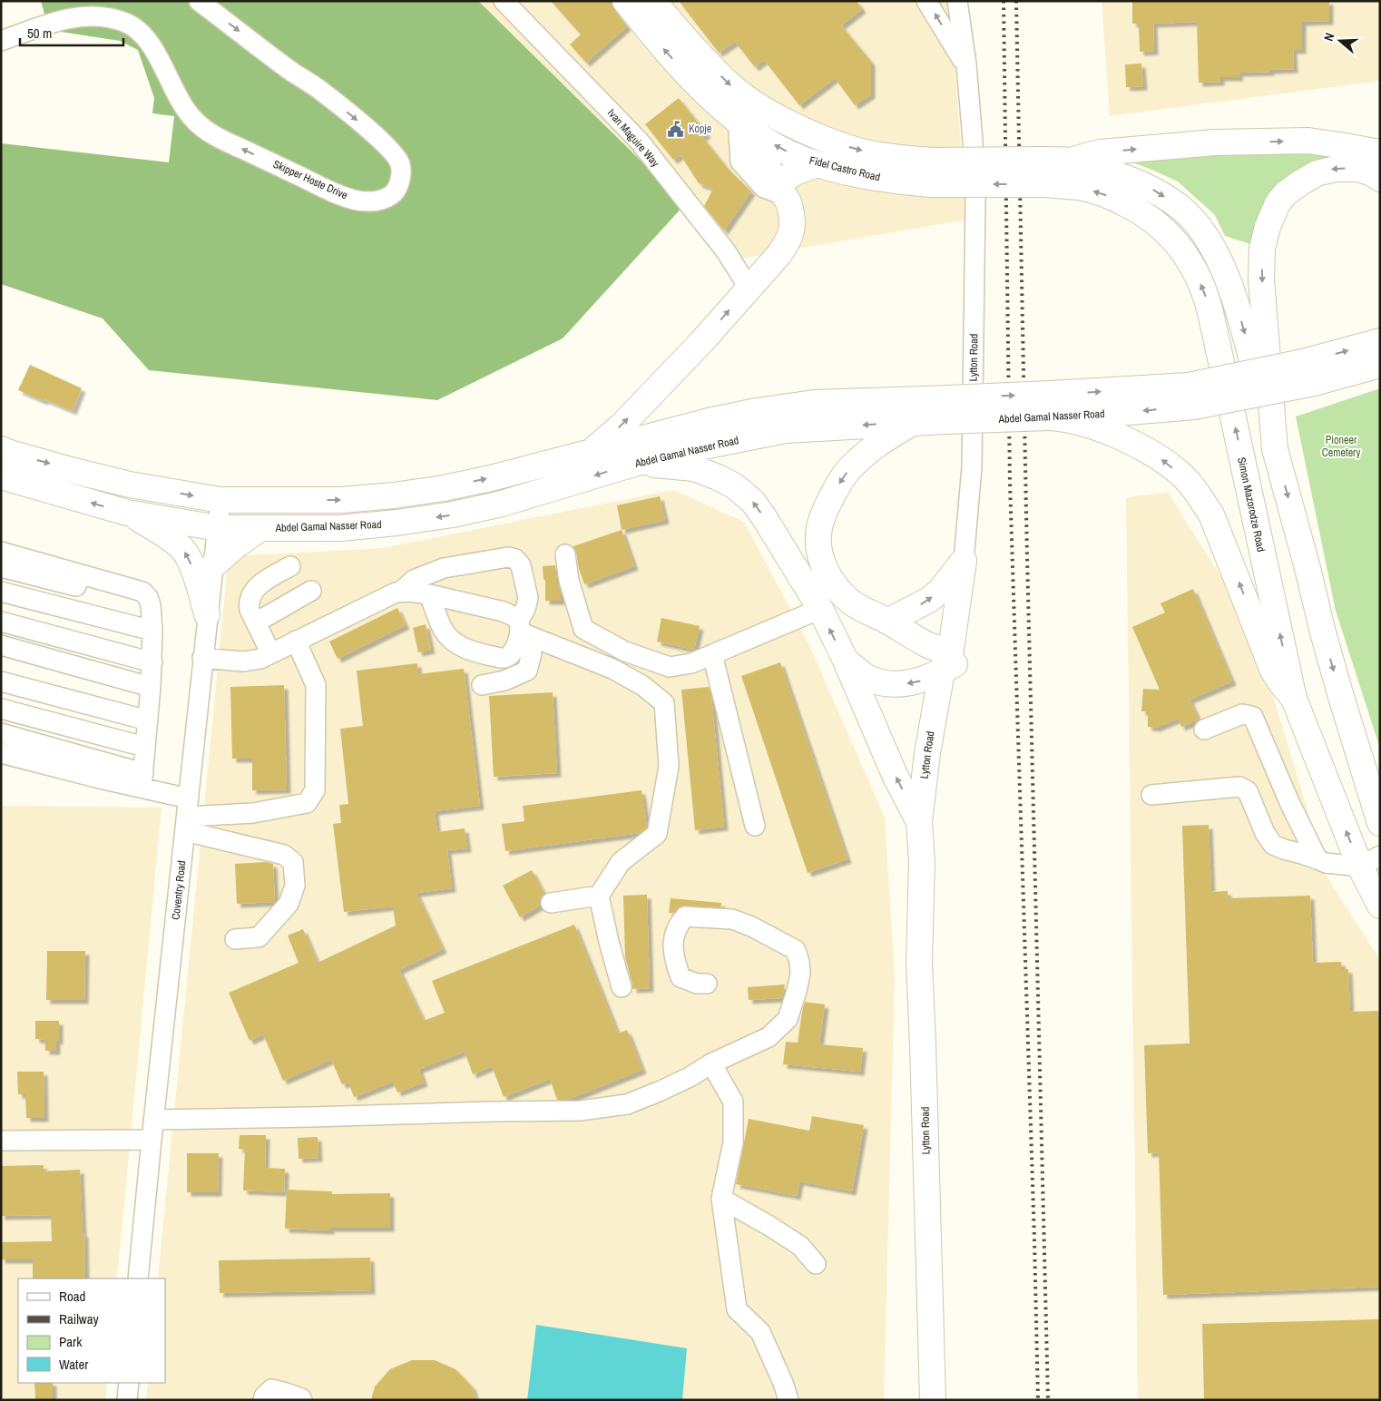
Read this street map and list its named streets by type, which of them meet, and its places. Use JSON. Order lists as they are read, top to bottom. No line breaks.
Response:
{"streets":{"main road":["Fidel Castro Road","Lytton Road","Abdel Gamal Nasser Road","Simon Mazorodze Road"],"street":["Ivan Maguire Way","Skipper Hoste Drive","Coventry Road"]},"crossings":[["Fidel Castro Road","Simon Mazorodze Road"],["Abdel Gamal Nasser Road","Coventry Road"]],"parks":["Pioneer Cemetery"],"places":{"public building":["Kopje"]},"legend":["Road","Railway","Park","Water"],"scale_bar":"50 m","north":"left"}
